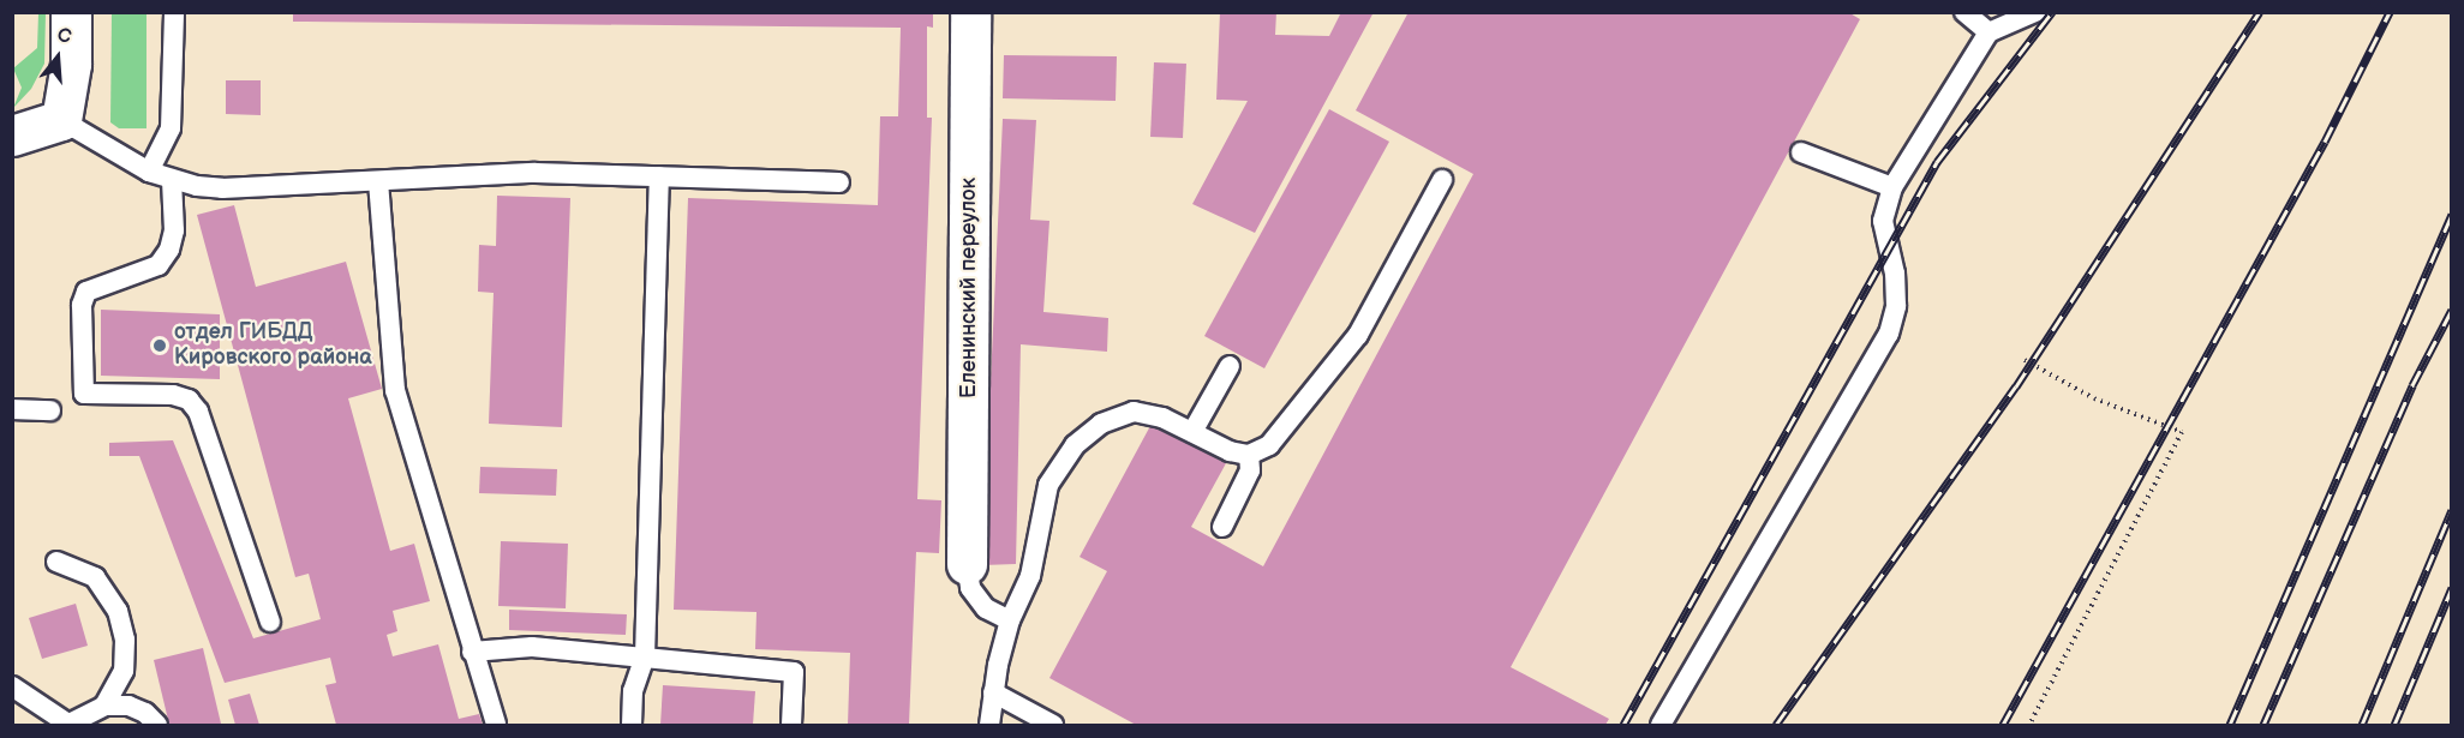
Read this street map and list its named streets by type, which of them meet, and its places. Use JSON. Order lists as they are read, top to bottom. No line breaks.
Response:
{"streets":{"street":["Еленинский переулок"]},"places":["отдел ГИБДД Кировского района"],"north":"top"}
